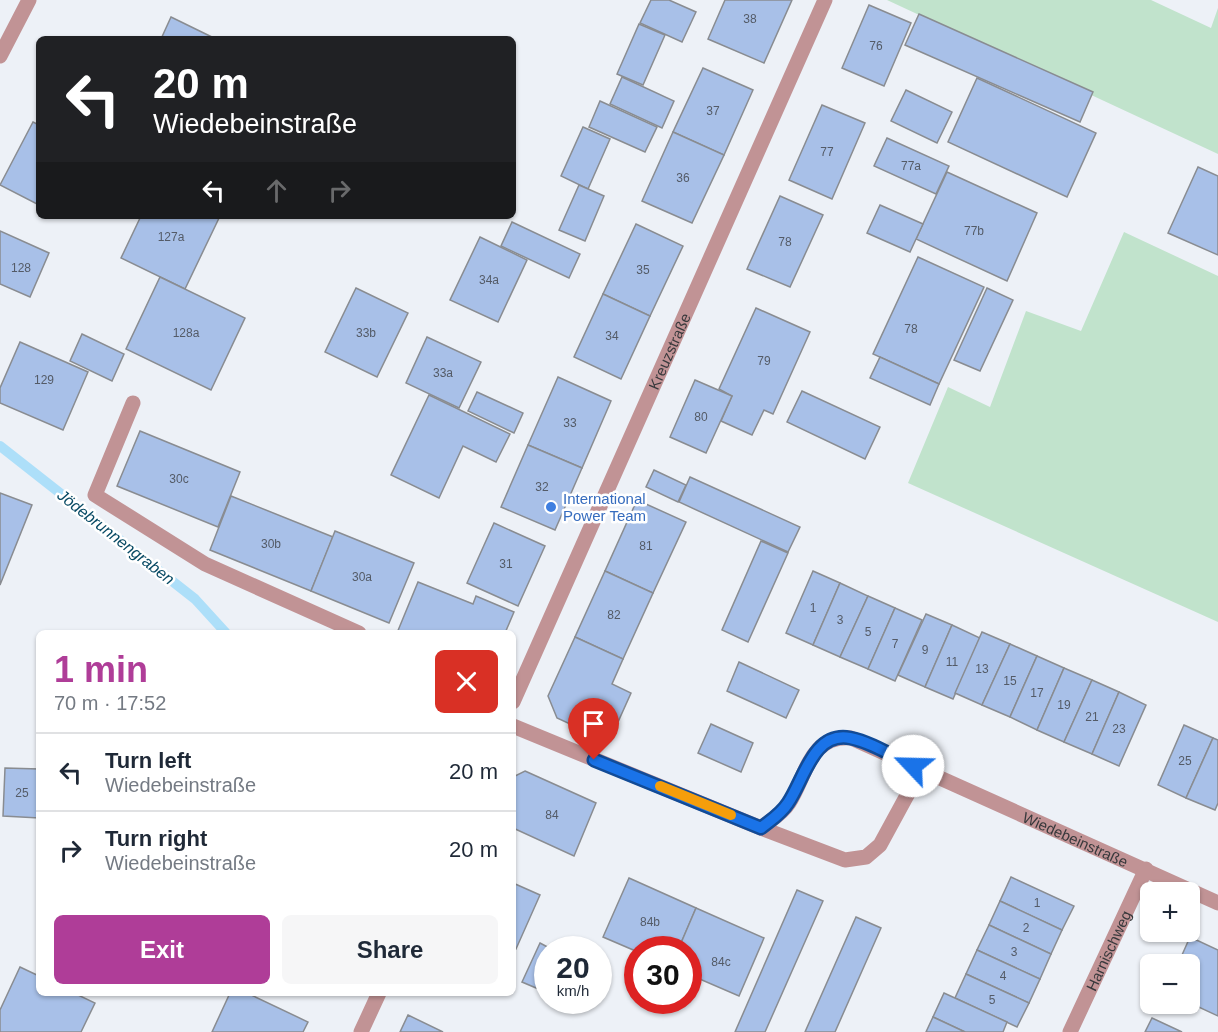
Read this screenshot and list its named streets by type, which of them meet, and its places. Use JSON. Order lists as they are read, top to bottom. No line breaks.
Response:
{"streets":{"street":["Kreuzstraße","Wiedebeinstraße","Harnischweg"]},"crossings":[["Wiedebeinstraße","Harnischweg"]],"water":["Jödebrunnengraben"],"places":["International Power Team"],"house_numbers":["38","76","37","77","77a","36","77b","127a","78","128","35","34a","78","128a","33b","34","79","33a","129","80","33","30c","32","30b","81","31","30a","1","82","3","5","7","9","11","13","15","17","19","21","23","25","25","84","1","84b","2","3","84c","4","5"],"page":{"turn":["20 m","Wiedebeinstraße"],"heading":["1 min","70 m · 17:52"],"list":[{"name":"Turn left","note":"Wiedebeinstraße","value":"20 m"},{"name":"Turn right","note":"Wiedebeinstraße","value":"20 m"}],"map_buttons":["+","−"],"buttons":["Exit","Share"],"speed":"20 km/h","limit":"30"}}
